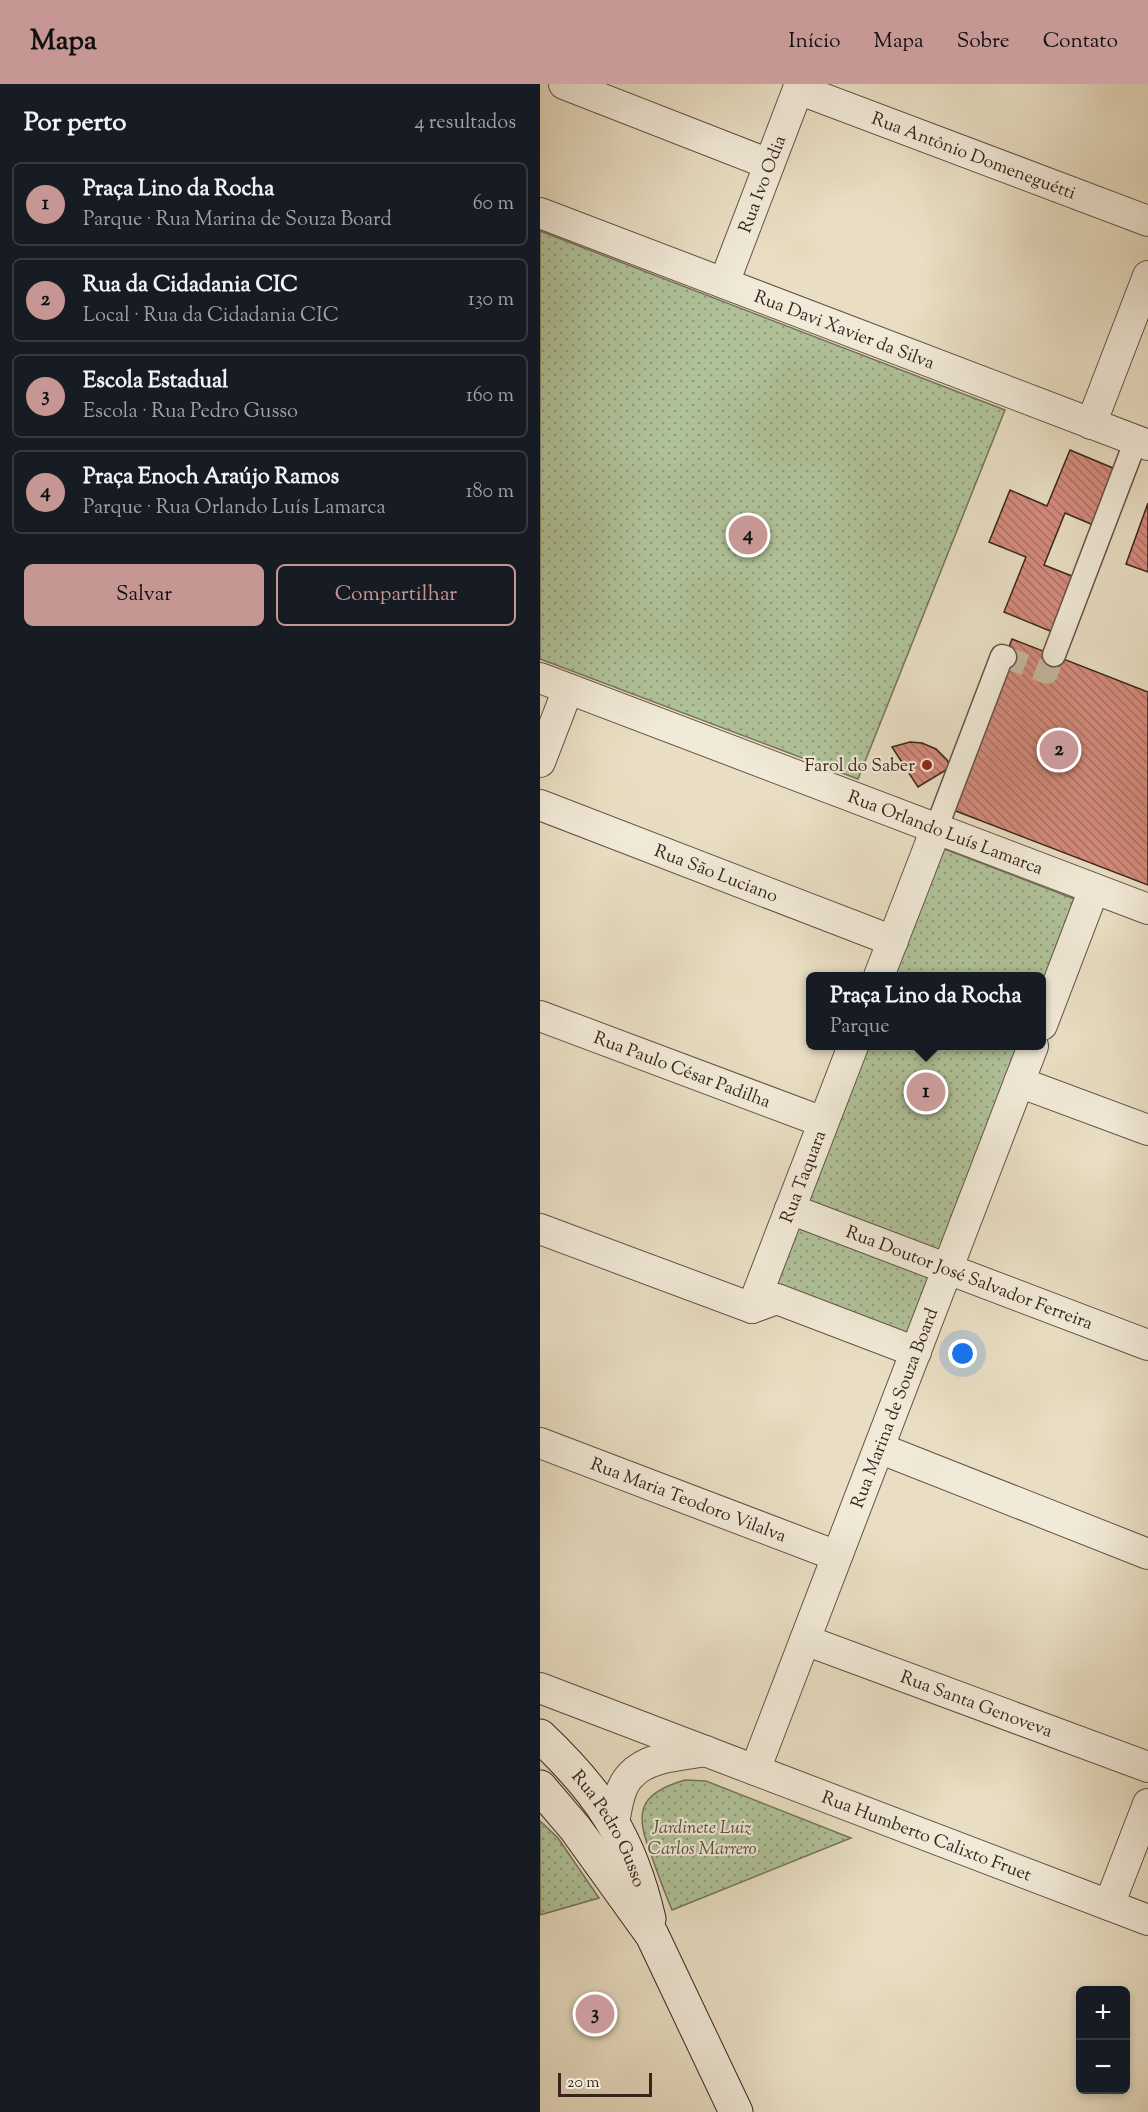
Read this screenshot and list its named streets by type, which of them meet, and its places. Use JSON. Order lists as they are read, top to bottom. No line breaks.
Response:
{"streets":{"main road":["Rua Pedro Gusso"],"street":["Rua Antônio Domeneguétti","Rua Ivo Odia","Rua Davi Xavier da Silva","Rua Orlando Luís Lamarca","Rua São Luciano","Rua Paulo César Padilha","Rua Taquara","Rua Doutor José Salvador Ferreira","Rua Marina de Souza Board","Rua Maria Teodoro Vilalva","Rua Santa Genoveva","Rua Humberto Calixto Fruet"]},"crossings":[["Rua Antônio Domeneguétti","Rua Ivo Odia"],["Rua Ivo Odia","Rua Davi Xavier da Silva"],["Rua Paulo César Padilha","Rua Taquara"],["Rua Taquara","Rua Doutor José Salvador Ferreira"],["Rua Doutor José Salvador Ferreira","Rua Marina de Souza Board"],["Rua Marina de Souza Board","Rua Maria Teodoro Vilalva"],["Rua Marina de Souza Board","Rua Santa Genoveva"],["Rua Marina de Souza Board","Rua Humberto Calixto Fruet"]],"parks":["Jardinete Luiz Carlos Marrero"],"places":["Farol do Saber"],"scale_bar":"20 m","page":{"header":"Mapa","nav":["Início","Mapa","Sobre","Contato"],"heading":["Por perto","4 resultados"],"list":[{"mark":"1","name":"Praça Lino da Rocha","note":"Parque · Rua Marina de Souza Board","value":"60 m"},{"mark":"2","name":"Rua da Cidadania CIC","note":"Local · Rua da Cidadania CIC","value":"130 m"},{"mark":"3","name":"Escola Estadual","note":"Escola · Rua Pedro Gusso","value":"160 m"},{"mark":"4","name":"Praça Enoch Araújo Ramos","note":"Parque · Rua Orlando Luís Lamarca","value":"180 m"}],"pins":["4","2","1","3"],"buttons":["Salvar","Compartilhar"],"popup":["Praça Lino da Rocha","Parque"],"map_buttons":["+","−"],"scale":"20 m"}}
